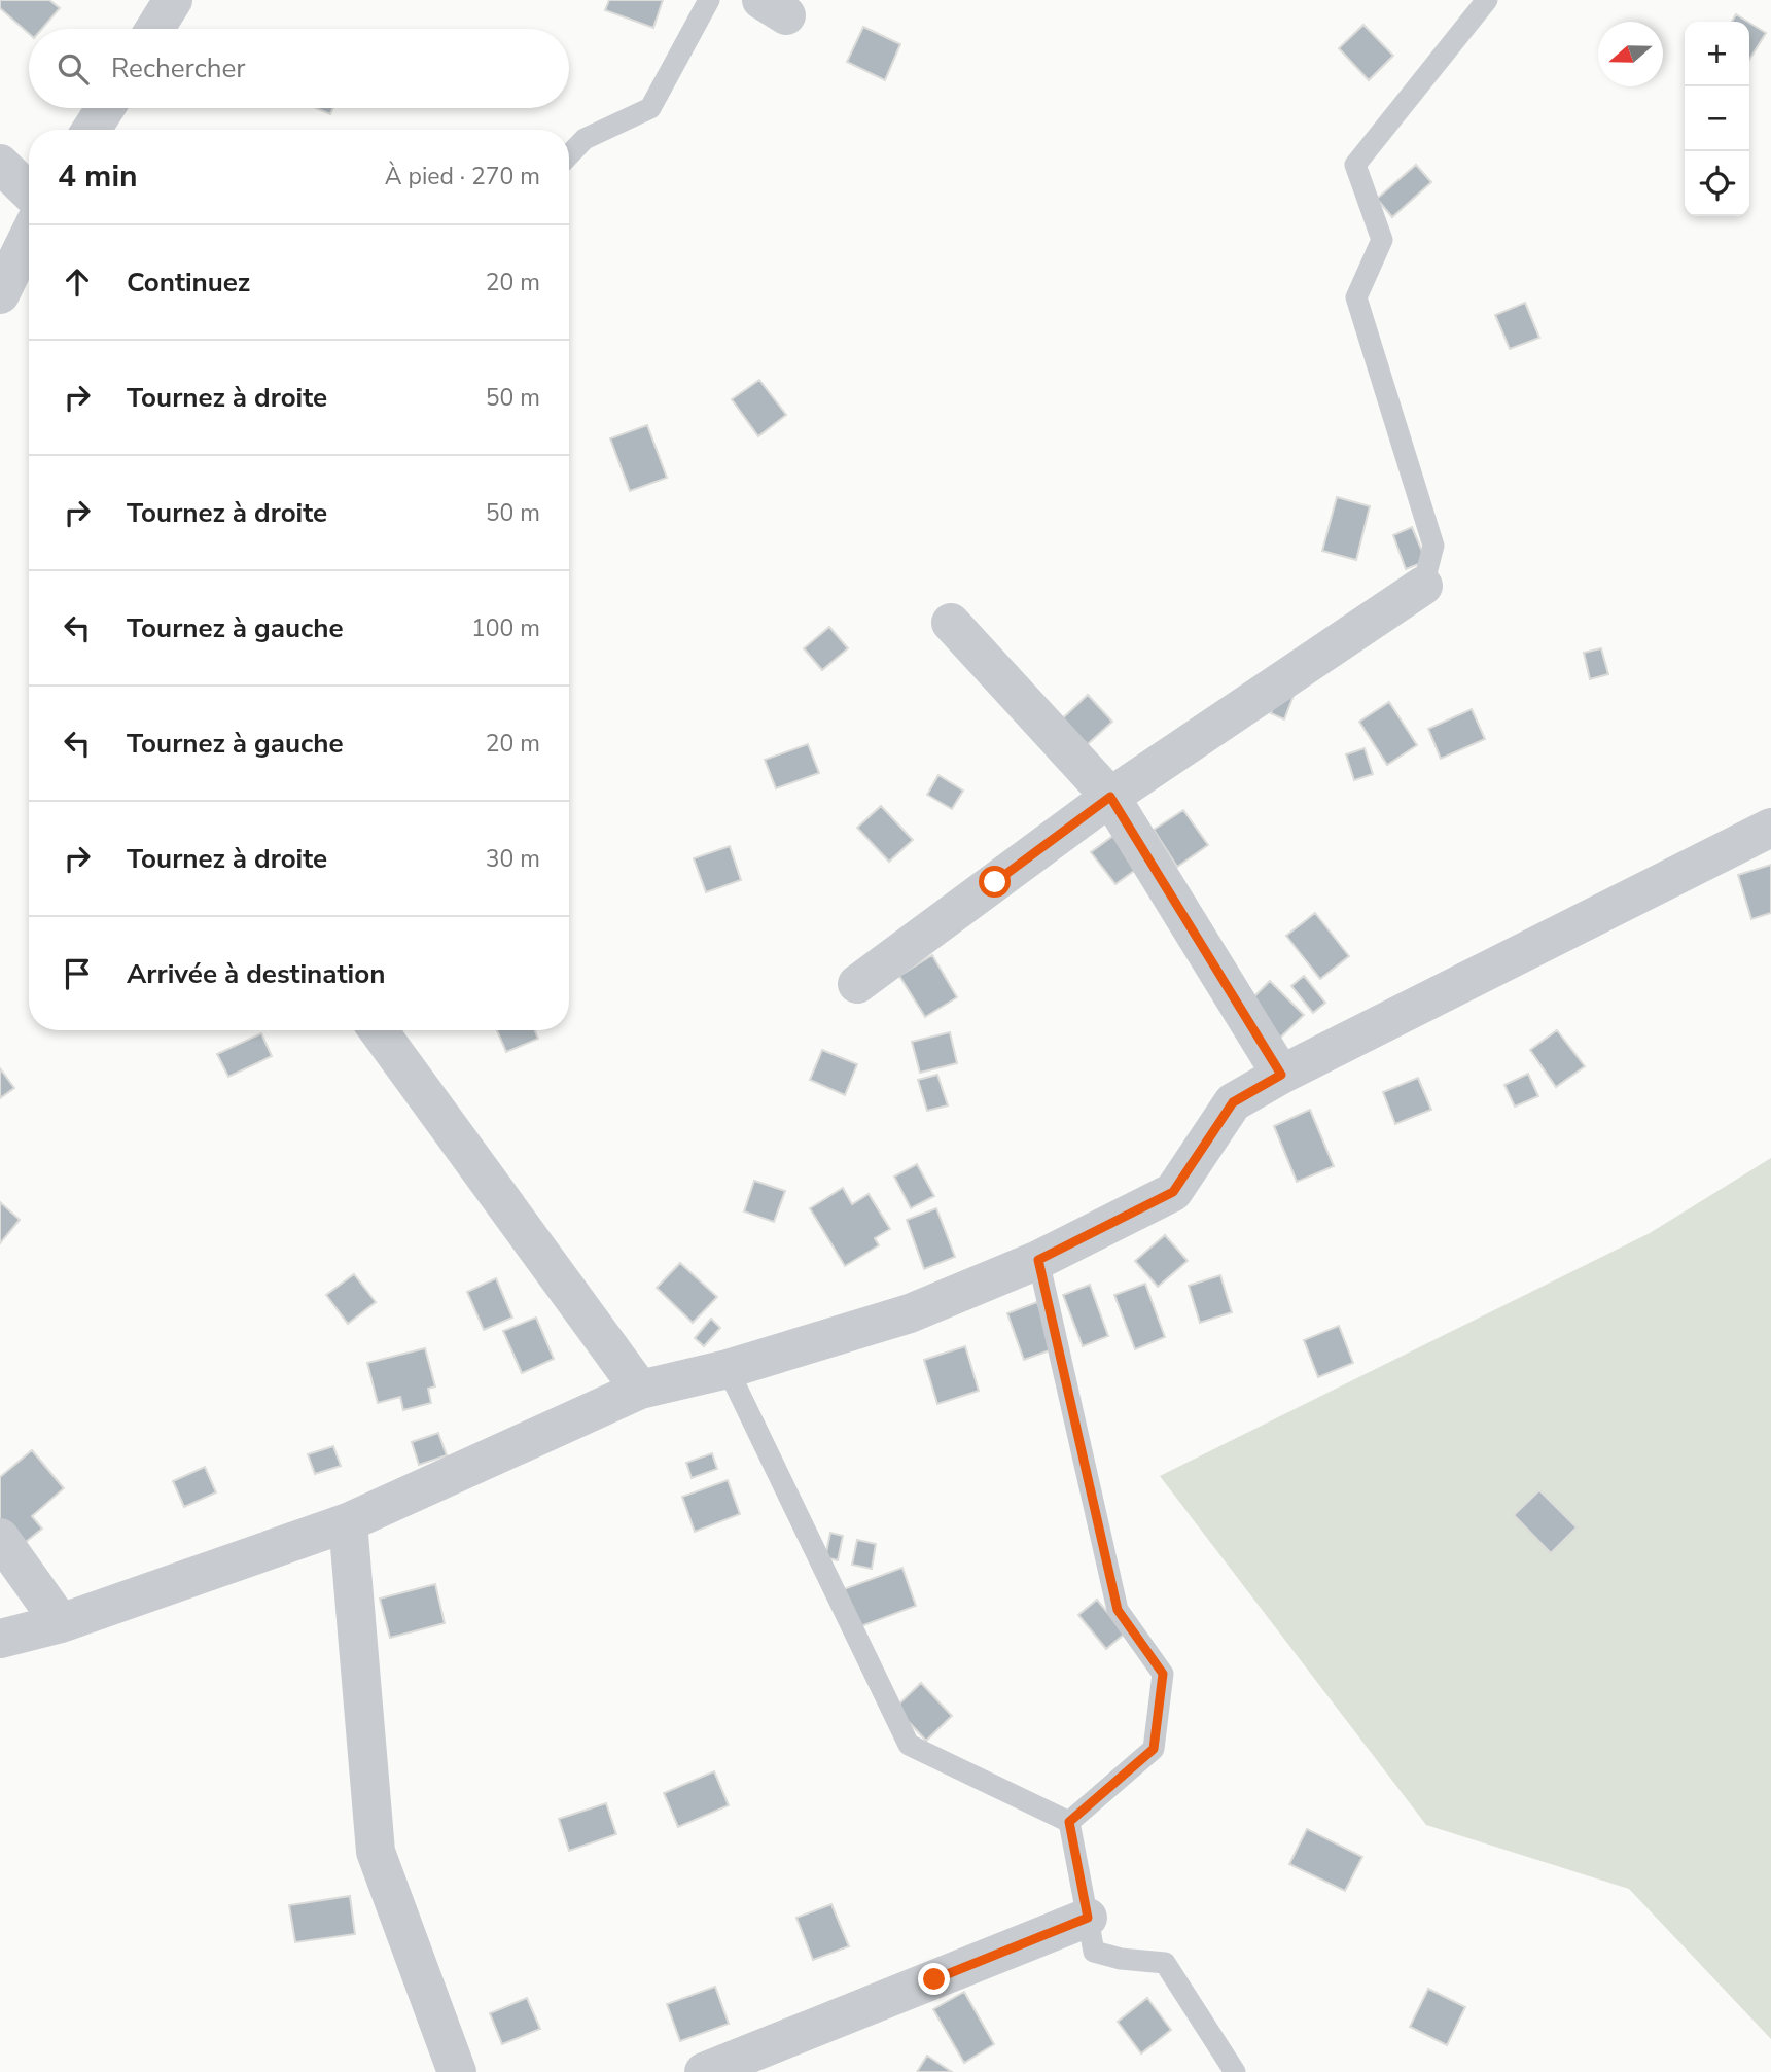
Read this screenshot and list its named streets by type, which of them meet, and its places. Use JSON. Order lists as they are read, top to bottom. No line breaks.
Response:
{"north":"left","page":{"map_buttons":["+","−"],"search":"Rechercher","heading":["4 min","À pied · 270 m"],"list":[["Continuez","20 m"],["Tournez à droite","50 m"],["Tournez à droite","50 m"],["Tournez à gauche","100 m"],["Tournez à gauche","20 m"],["Tournez à droite","30 m"],"Arrivée à destination"]}}
